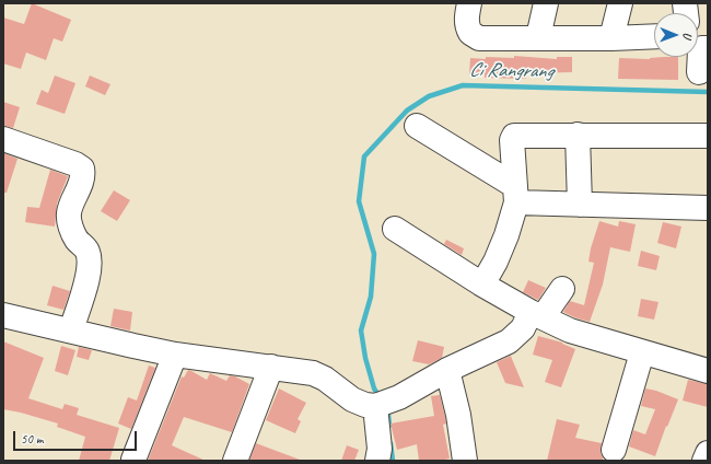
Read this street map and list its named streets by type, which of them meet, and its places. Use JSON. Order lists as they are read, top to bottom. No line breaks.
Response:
{"water":["Ci Rangrang"],"scale_bar":"50 m","north":"right"}
